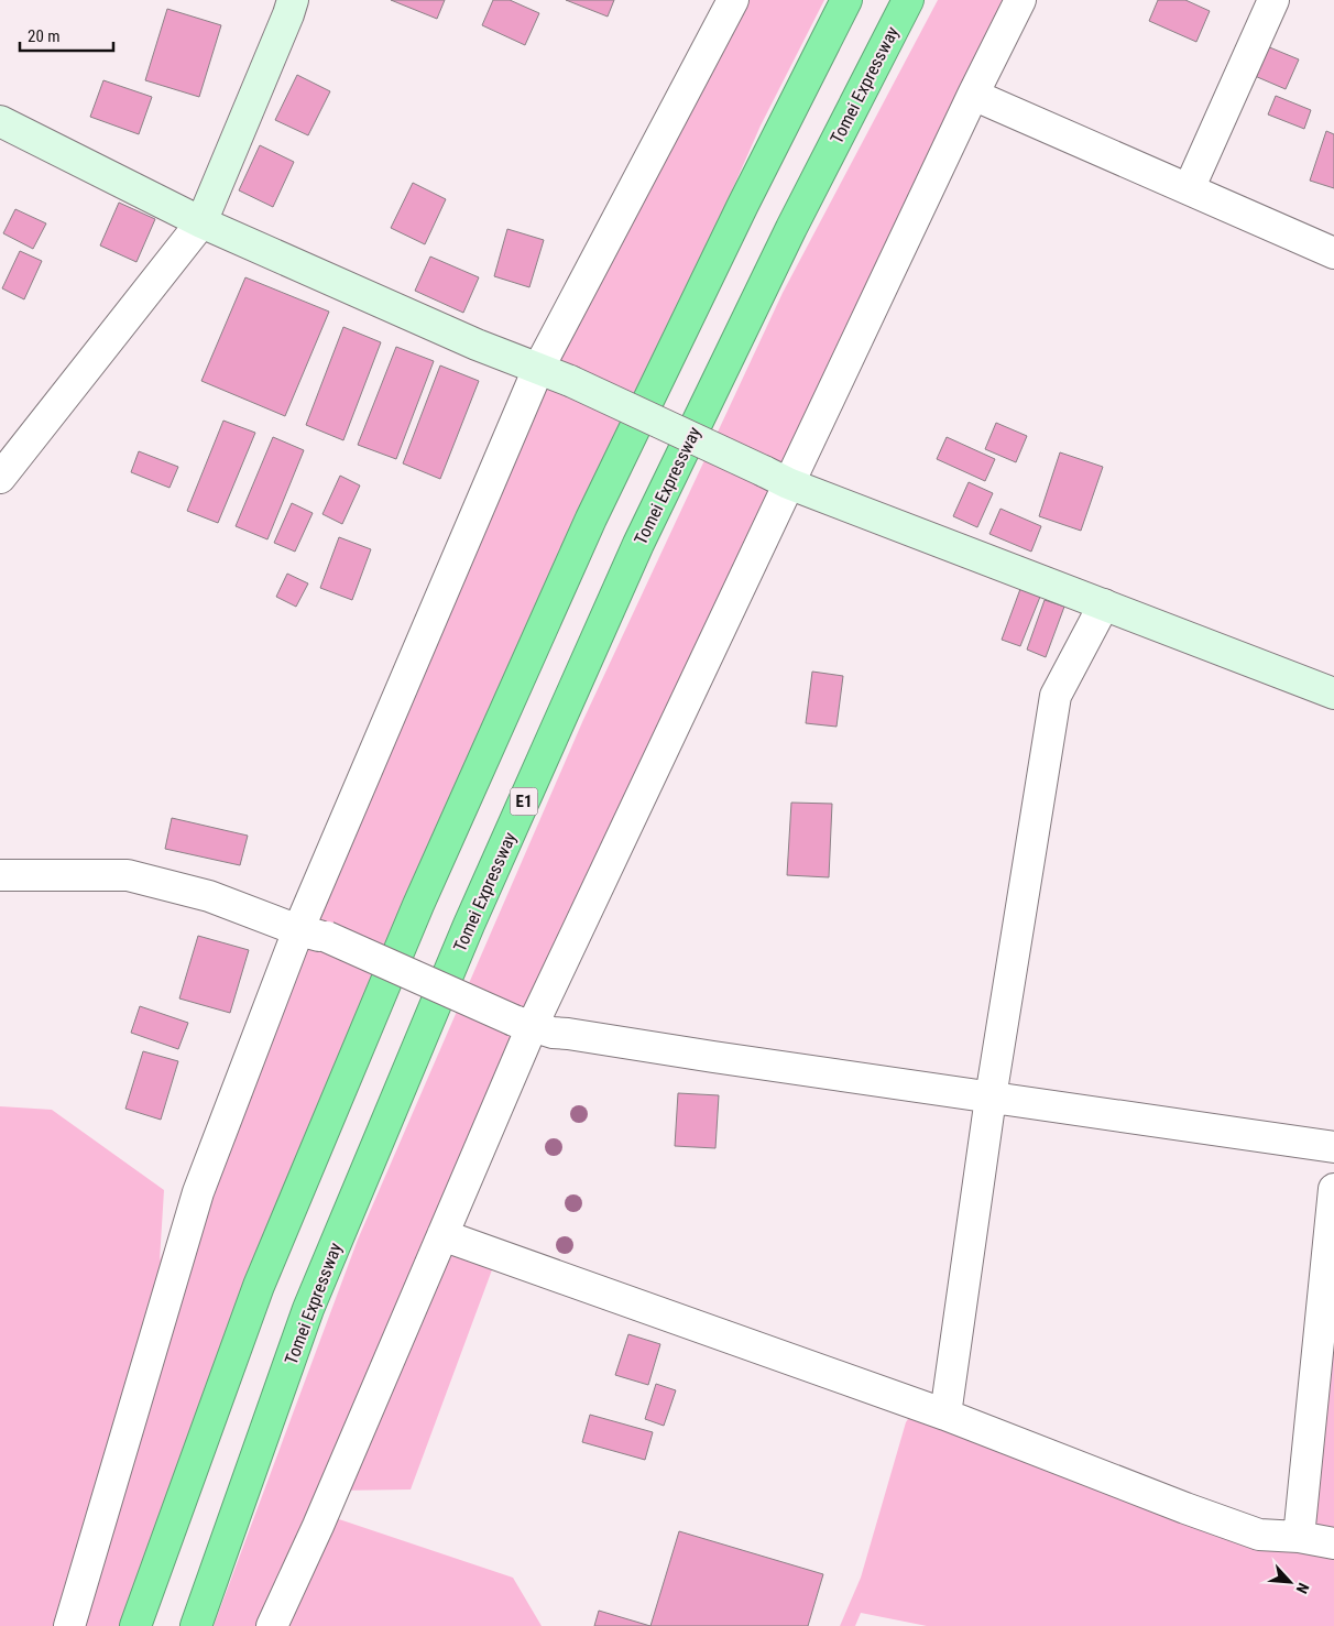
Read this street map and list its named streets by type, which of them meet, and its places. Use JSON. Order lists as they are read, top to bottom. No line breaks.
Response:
{"streets":{"highway":["Tomei Expressway","E1"]},"scale_bar":"20 m","north":"bottom right"}
